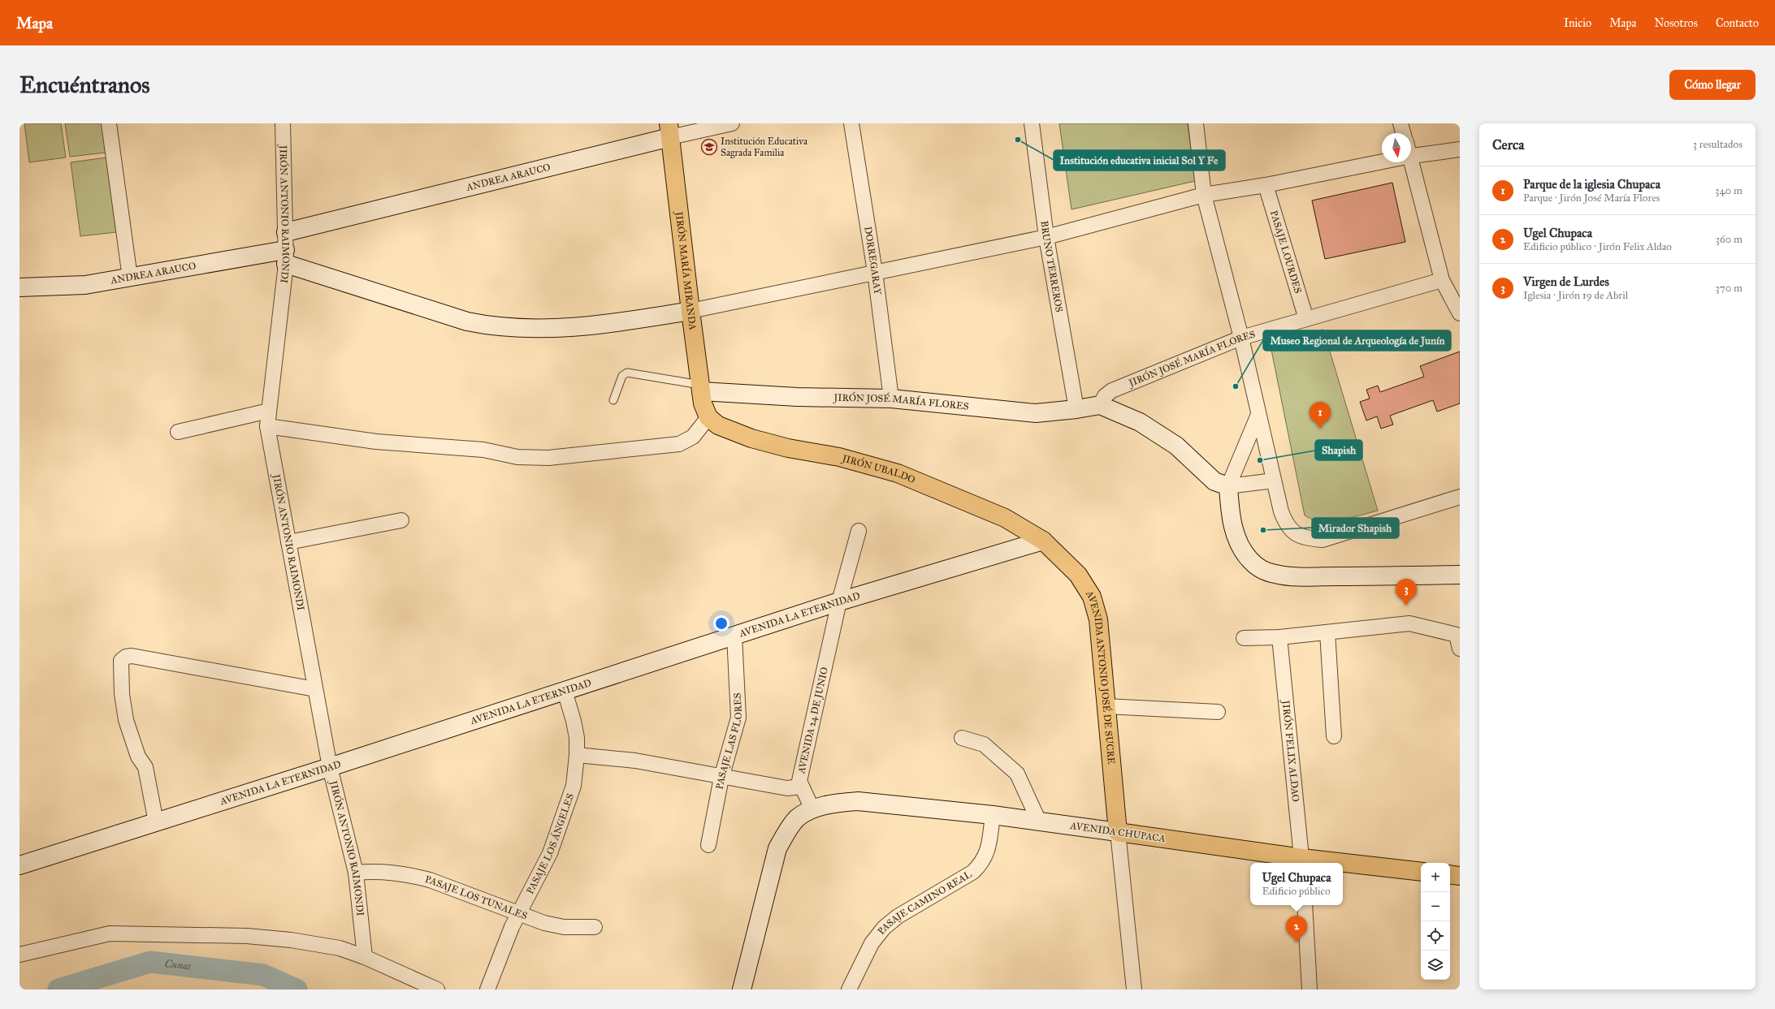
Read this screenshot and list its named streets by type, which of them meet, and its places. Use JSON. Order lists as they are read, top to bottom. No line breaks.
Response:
{"streets":{"highway":["JIRÓN MARÍA MIRANDA","JIRÓN UBALDO","AVENIDA ANTONIO JOSÉ DE SUCRE","AVENIDA CHUPACA"],"street":["ANDREA ARAUCO","JIRÓN ANTONIO RAIMONDI","PASAJE LOURDES","DORREGARAY","BRUNO TERREROS","JIRÓN JOSÉ MARÍA FLORES","AVENIDA LA ETERNIDAD","AVENIDA 24 DE JUNIO","PASAJE LAS FLORES","JIRÓN FELIX ALDAO","PASAJE LOS ÁNGELES","PASAJE LOS TUNALES","PASAJE CAMINO REAL"]},"crossings":[["ANDREA ARAUCO","JIRÓN ANTONIO RAIMONDI"],["ANDREA ARAUCO","JIRÓN MARÍA MIRANDA"],["JIRÓN ANTONIO RAIMONDI","AVENIDA LA ETERNIDAD"],["JIRÓN ANTONIO RAIMONDI","PASAJE LOS TUNALES"],["PASAJE LOURDES","JIRÓN JOSÉ MARÍA FLORES"],["DORREGARAY","JIRÓN JOSÉ MARÍA FLORES"],["BRUNO TERREROS","JIRÓN JOSÉ MARÍA FLORES"],["JIRÓN MARÍA MIRANDA","JIRÓN JOSÉ MARÍA FLORES"],["JIRÓN MARÍA MIRANDA","JIRÓN UBALDO"],["JIRÓN UBALDO","AVENIDA LA ETERNIDAD"],["JIRÓN UBALDO","AVENIDA ANTONIO JOSÉ DE SUCRE"],["AVENIDA LA ETERNIDAD","AVENIDA ANTONIO JOSÉ DE SUCRE"],["AVENIDA LA ETERNIDAD","AVENIDA 24 DE JUNIO"],["AVENIDA LA ETERNIDAD","PASAJE LAS FLORES"],["AVENIDA LA ETERNIDAD","PASAJE LOS ÁNGELES"],["AVENIDA ANTONIO JOSÉ DE SUCRE","AVENIDA CHUPACA"],["AVENIDA 24 DE JUNIO","AVENIDA CHUPACA"],["JIRÓN FELIX ALDAO","AVENIDA CHUPACA"],["AVENIDA CHUPACA","PASAJE CAMINO REAL"],["PASAJE LOS ÁNGELES","PASAJE LOS TUNALES"]],"water":["Cunas"],"places":{"other":["Institución educativa inicial Sol Y Fe","Museo Regional de Arqueología de Junín","Shapish","Mirador Shapish"],"school or university":["Institución Educativa Sagrada Familia"]},"north":"bottom","page":{"header":"Mapa","nav":["Inicio","Mapa","Nosotros","Contacto"],"buttons":"Cómo llegar","title":"Encuéntranos","heading":["Cerca","3 resultados"],"list":[{"mark":"1","name":"Parque de la iglesia Chupaca","note":"Parque · Jirón José María Flores","value":"340 m"},{"mark":"2","name":"Ugel Chupaca","note":"Edificio público · Jirón Felix Aldao","value":"360 m"},{"mark":"3","name":"Virgen de Lurdes","note":"Iglesia · Jirón 19 de Abril","value":"370 m"}],"pins":["1","3","2"],"map_buttons":["+","−"],"popup":["Ugel Chupaca","Edificio público"]}}
